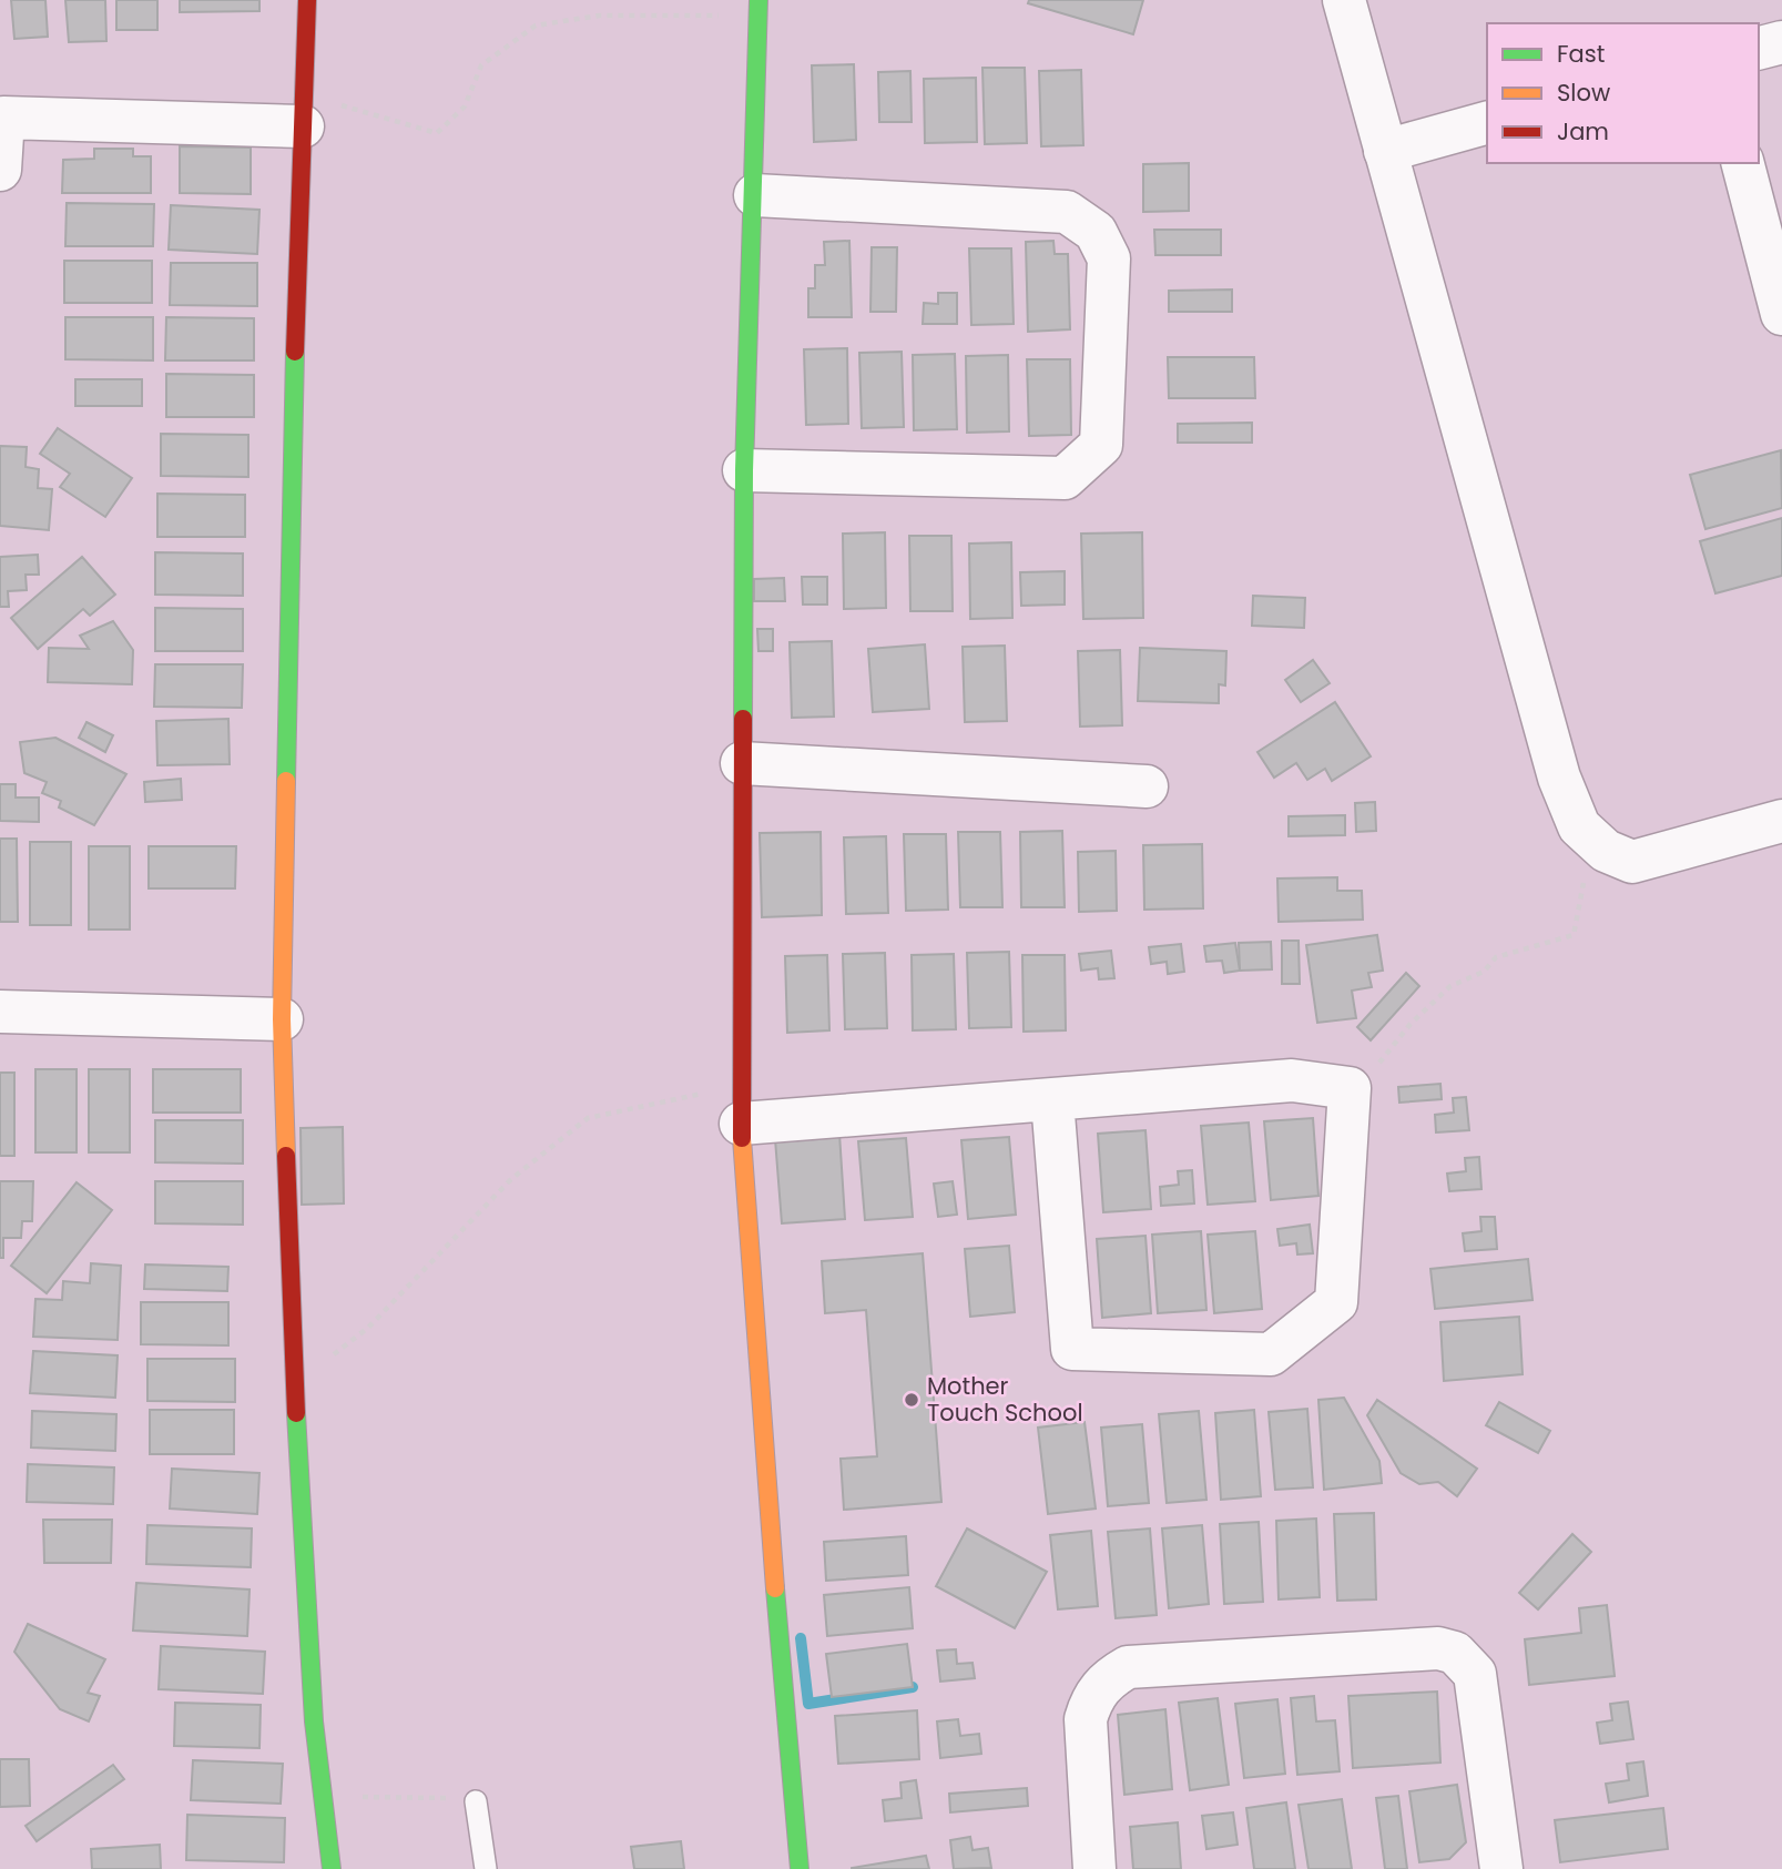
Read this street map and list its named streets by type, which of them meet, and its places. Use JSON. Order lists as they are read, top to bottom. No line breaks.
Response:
{"places":["Mother Touch School"],"legend":["Fast","Slow","Jam"]}
